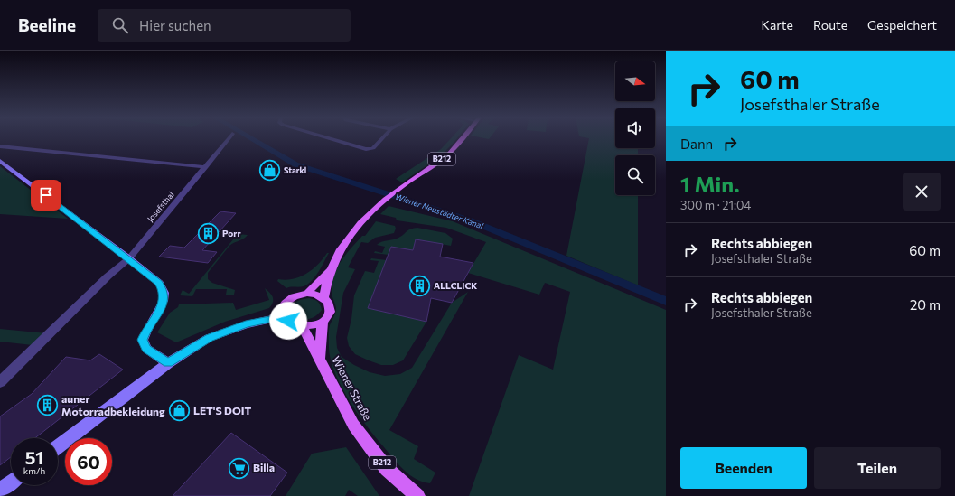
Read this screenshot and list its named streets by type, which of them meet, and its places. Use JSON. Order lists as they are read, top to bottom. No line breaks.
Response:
{"streets":{"main road":["B212","Wiener Straße"],"street":["Josefsthal"]},"crossings":[["B212","Wiener Straße"]],"water":["Wiener Neustädter Kanal"],"places":{"shop":["Starkl","LET'S DOIT"],"building":["Porr","ALLCLICK","auner Motorradbekleidung"],"supermarket":["Billa"]},"north":"right","page":{"header":"Beeline","search":"Hier suchen","nav":["Karte","Route","Gespeichert"],"turn":["60 m","Josefsthaler Straße"],"then":"Dann","heading":["1 Min.","300 m · 21:04"],"list":[{"name":"Rechts abbiegen","note":"Josefsthaler Straße","value":"60 m"},{"name":"Rechts abbiegen","note":"Josefsthaler Straße","value":"20 m"}],"speed":"51 km/h","limit":"60","buttons":["Beenden","Teilen"]}}
